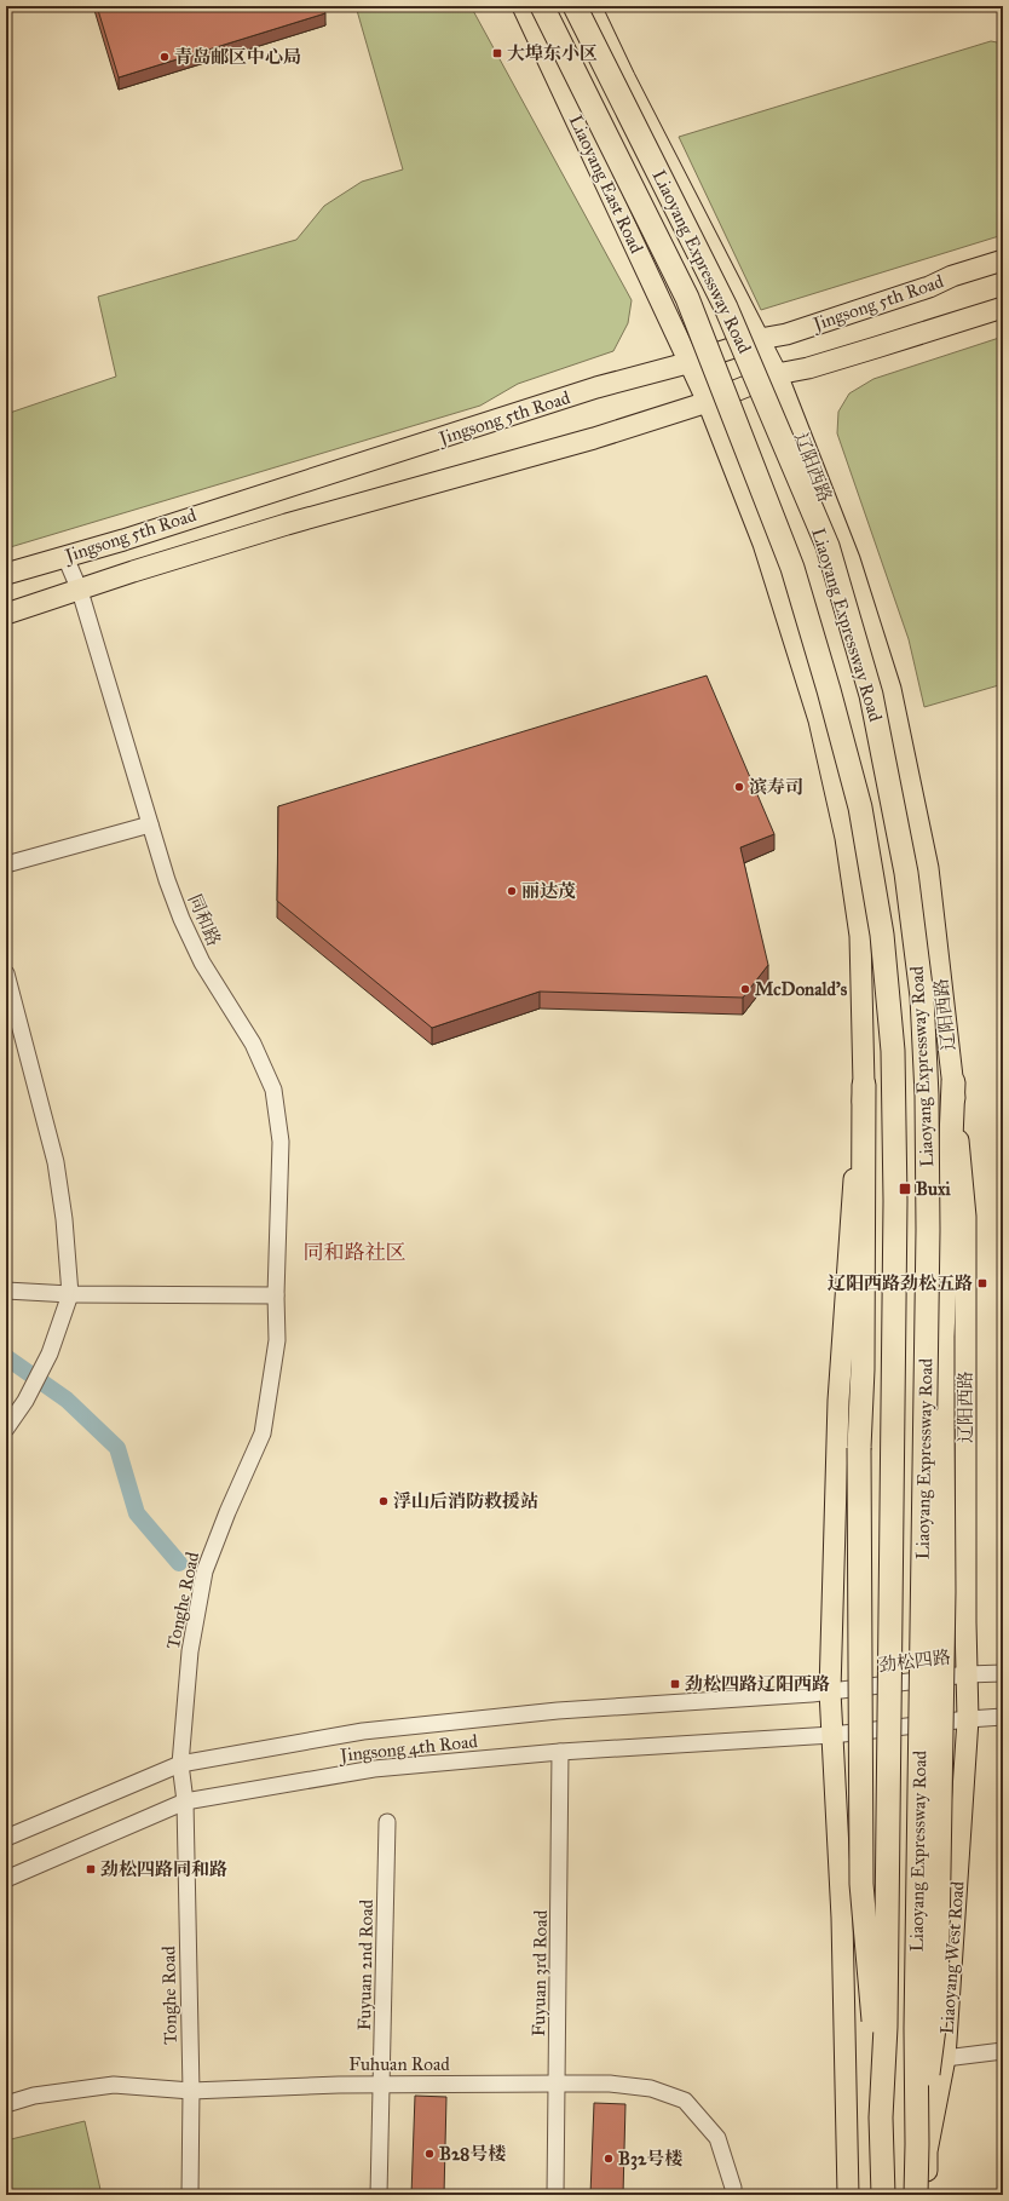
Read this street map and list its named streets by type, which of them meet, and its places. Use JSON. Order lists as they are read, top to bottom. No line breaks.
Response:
{"streets":{"highway":["Liaoyang Expressway Road"],"main road":["Liaoyang East Road","Jingsong 5th Road","辽阳西路","Liaoyang West Road"],"street":["同和路","Tonghe Road","劲松四路","Jingsong 4th Road","Fuyuan 2nd Road","Fuyuan 3rd Road","Fuhuan Road"]},"crossings":[["Liaoyang East Road","Jingsong 5th Road"],["Jingsong 5th Road","辽阳西路"],["Jingsong 5th Road","同和路"],["辽阳西路","劲松四路"],["辽阳西路","Liaoyang West Road"],["同和路","Tonghe Road"],["Tonghe Road","Jingsong 4th Road"],["Tonghe Road","Fuhuan Road"],["劲松四路","Jingsong 4th Road"],["Jingsong 4th Road","Fuyuan 3rd Road"],["Fuyuan 2nd Road","Fuhuan Road"],["Fuyuan 3rd Road","Fuhuan Road"]],"districts":["同和路社区"],"places":{"transit":["大埠东小区","Buxi","辽阳西路劲松五路","劲松四路辽阳西路","劲松四路同和路"],"other":["青岛邮区中心局","滨寿司","丽达茂","McDonald's","浮山后消防救援站","B28号楼","B32号楼"]}}
